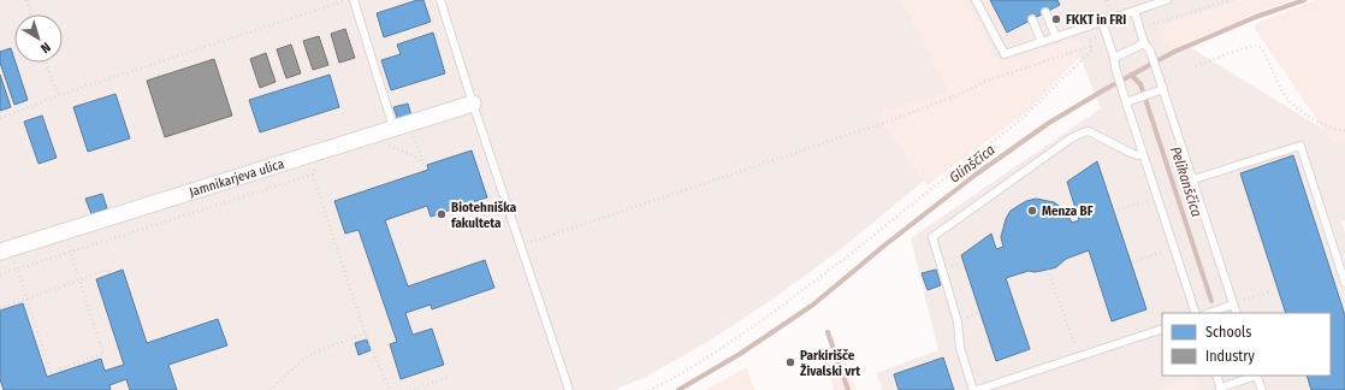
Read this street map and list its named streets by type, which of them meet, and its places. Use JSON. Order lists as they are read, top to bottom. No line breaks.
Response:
{"streets":{"street":["Jamnikarjeva ulica"]},"water":["Glinščica","Pelikanščica"],"places":["FKKT in FRI","Menza BF","Biotehniška fakulteta","Parkirišče Živalski vrt"],"legend":["Schools","Industry"],"north":"bottom right"}
